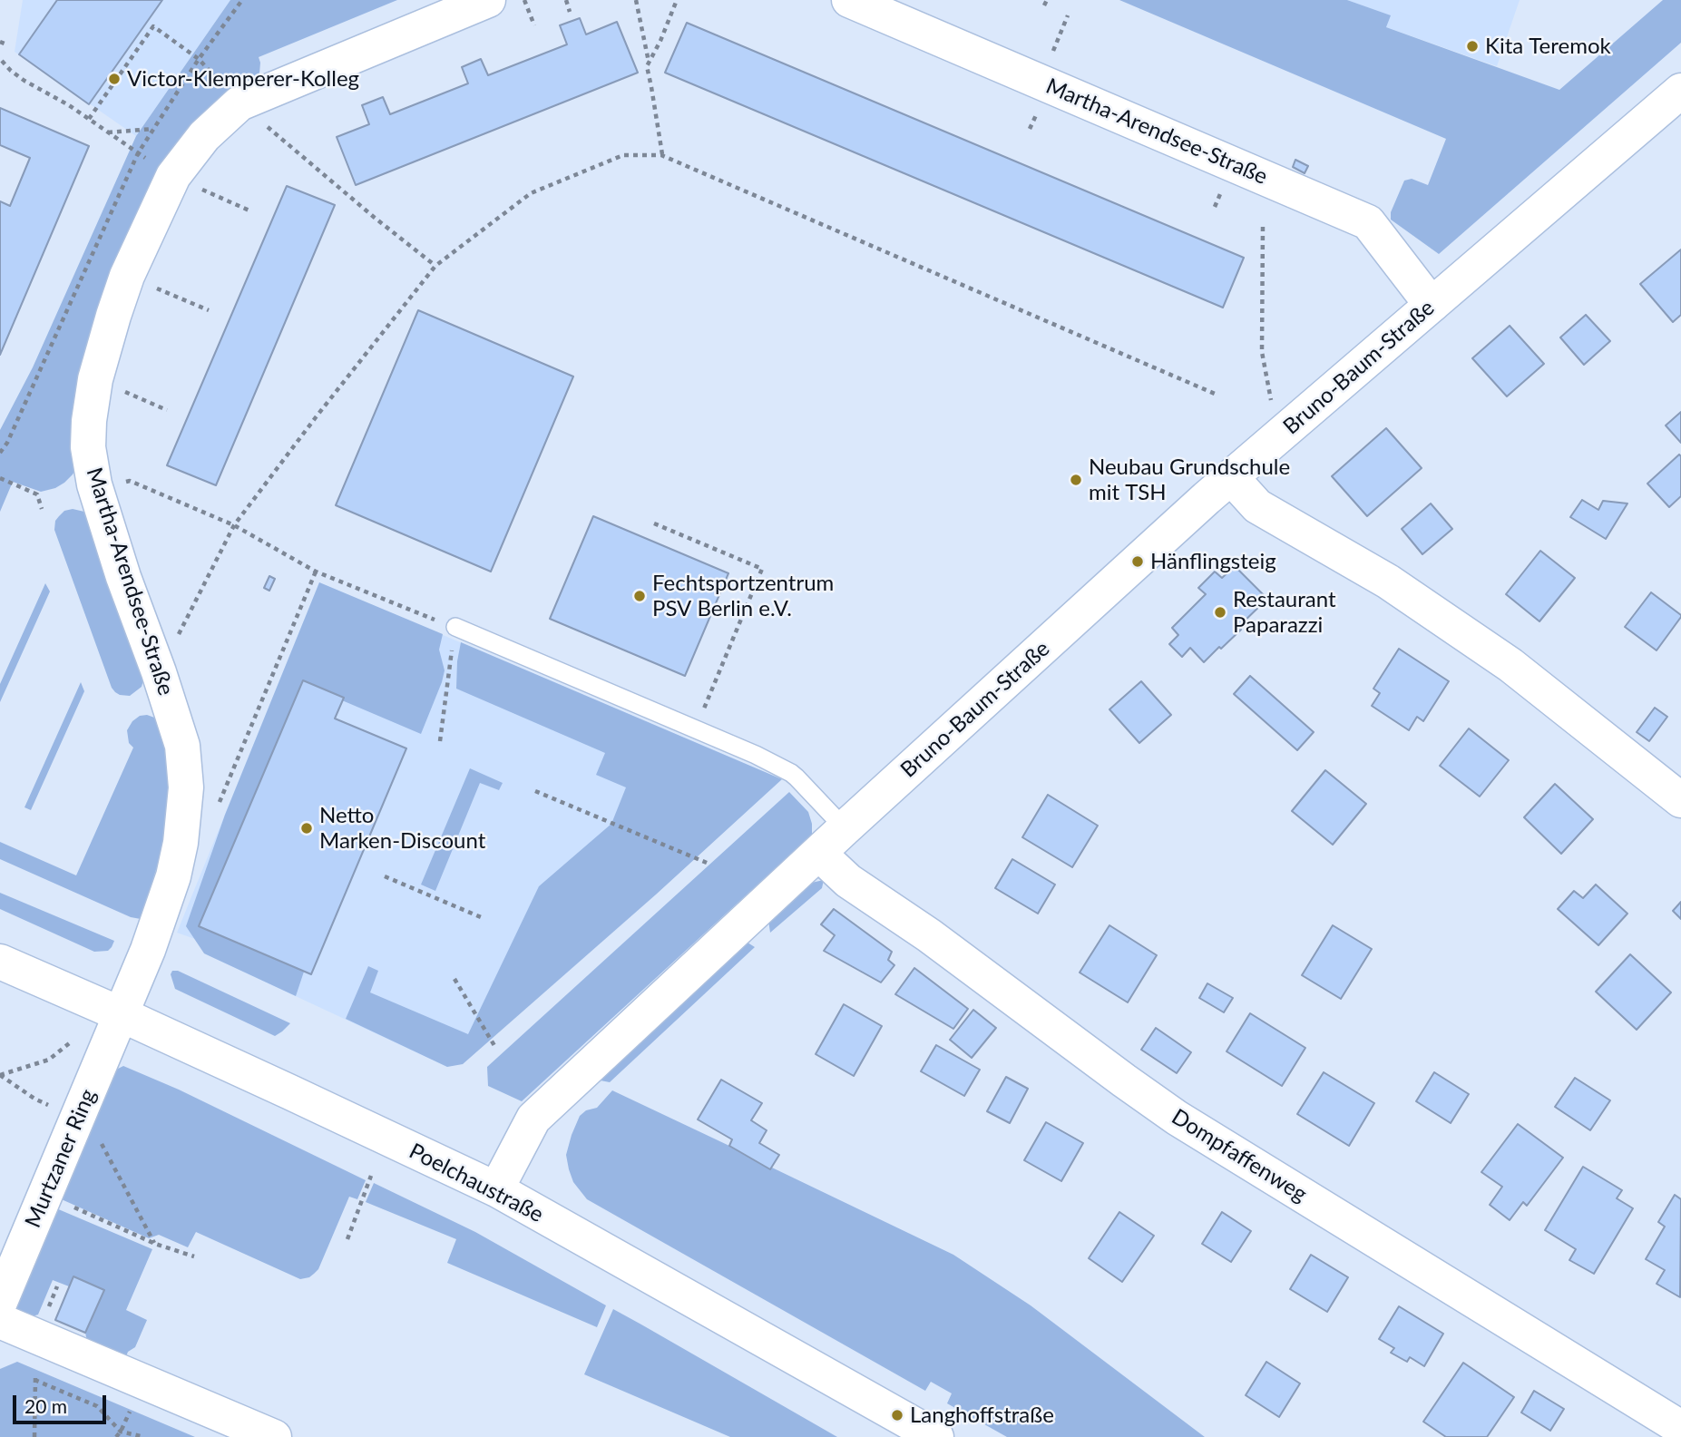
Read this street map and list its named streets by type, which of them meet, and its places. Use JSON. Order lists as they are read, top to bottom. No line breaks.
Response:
{"streets":{"street":["Martha-Arendsee-Straße","Bruno-Baum-Straße","Dompfaffenweg","Murtzaner Ring","Poelchaustraße"]},"crossings":[["Martha-Arendsee-Straße","Bruno-Baum-Straße"],["Martha-Arendsee-Straße","Murtzaner Ring"],["Martha-Arendsee-Straße","Poelchaustraße"],["Bruno-Baum-Straße","Dompfaffenweg"],["Bruno-Baum-Straße","Poelchaustraße"],["Murtzaner Ring","Poelchaustraße"]],"places":["Kita Teremok","Victor-Klemperer-Kolleg","Neubau Grundschule mit TSH","Hänflingsteig","Fechtsportzentrum PSV Berlin e.V.","Restaurant Paparazzi","Netto Marken-Discount","Langhoffstraße"],"scale_bar":"20 m"}
